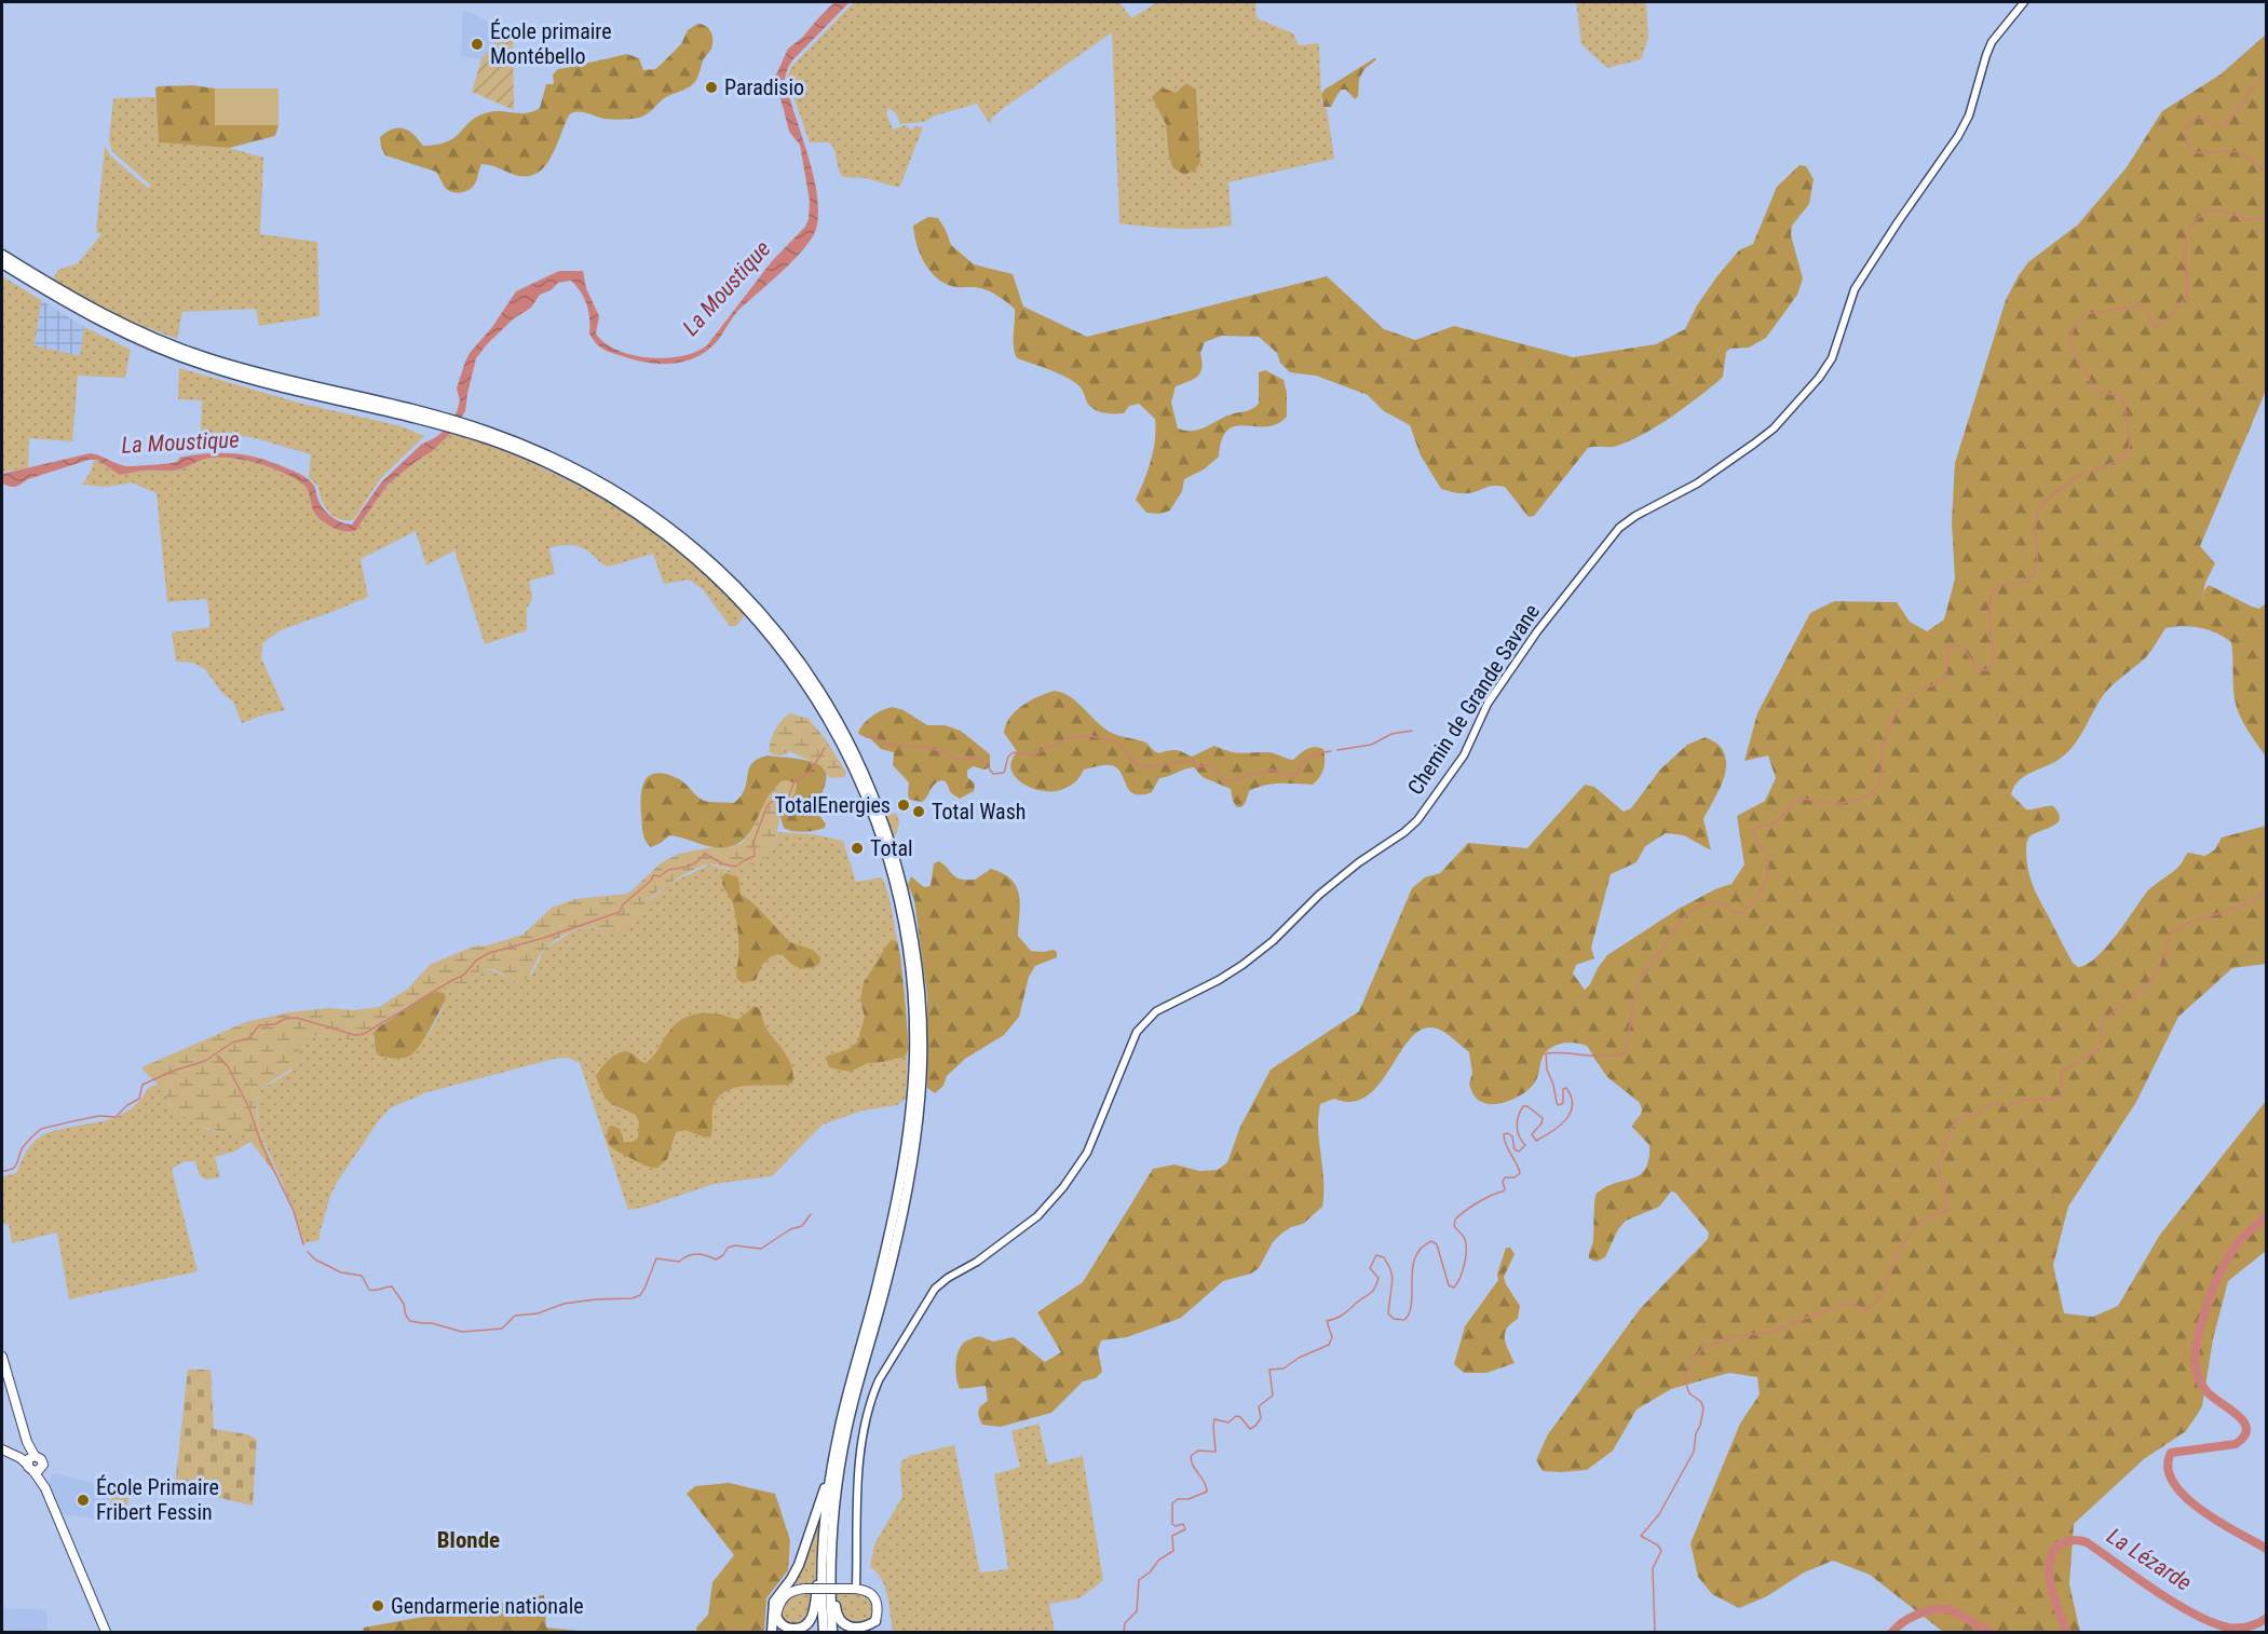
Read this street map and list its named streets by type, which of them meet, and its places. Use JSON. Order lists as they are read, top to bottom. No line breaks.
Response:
{"streets":{"street":["Chemin de Grande Savane"]},"districts":["Blonde"],"water":["La Moustique","La Lézarde"],"places":["École primaire Montébello","Paradisio","TotalEnergies","Total Wash","Total","École Primaire Fribert Fessin","Gendarmerie nationale"]}
